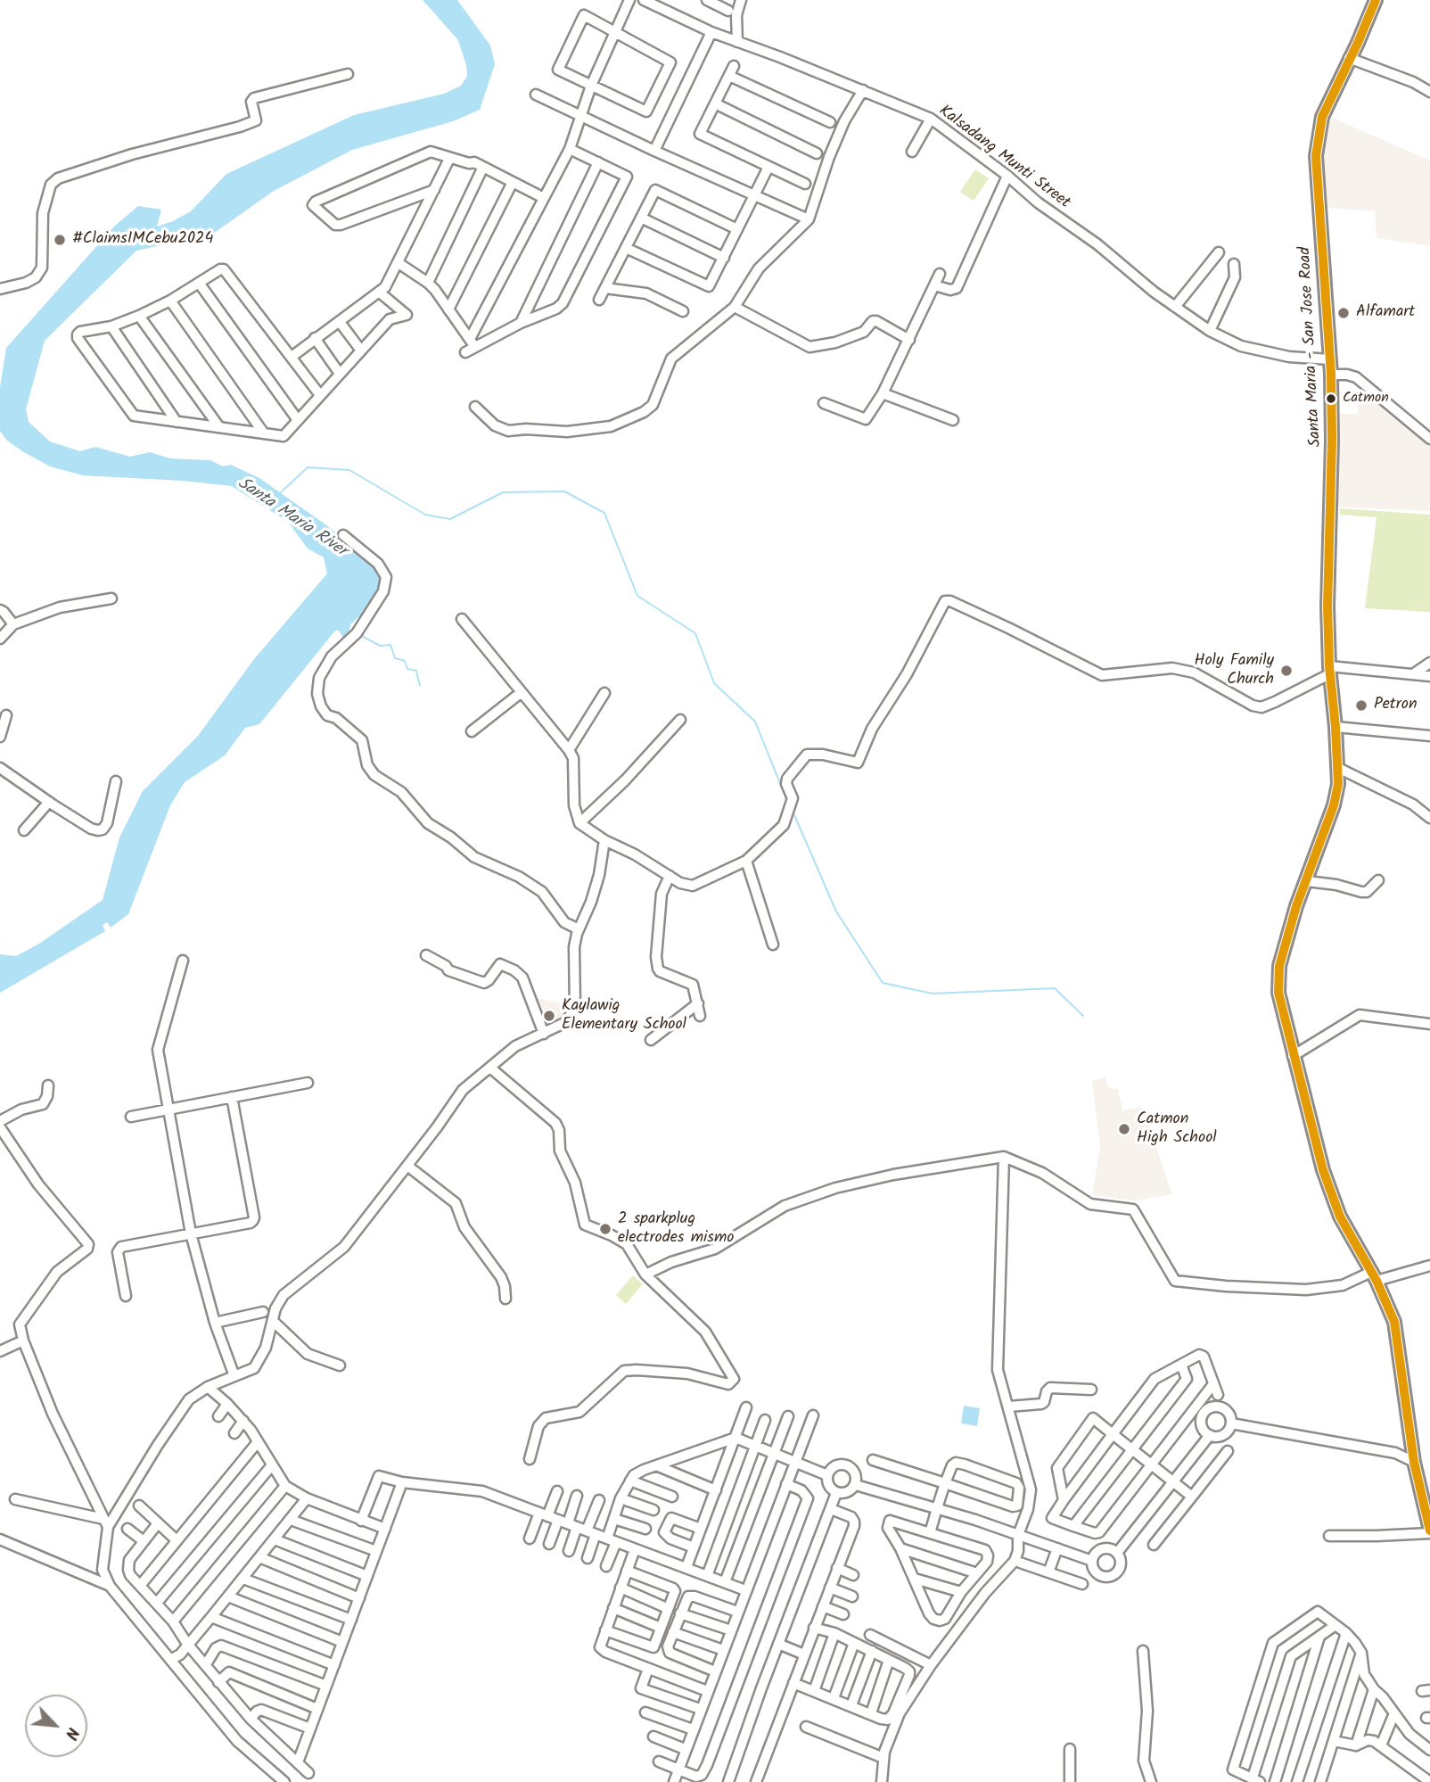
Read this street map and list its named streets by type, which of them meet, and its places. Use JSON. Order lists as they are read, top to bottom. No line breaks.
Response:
{"streets":{"main road":["Santa Maria - San Jose Road"],"street":["Kalsadang Munti Street"]},"crossings":[["Kalsadang Munti Street","Santa Maria - San Jose Road"]],"water":["Santa Maria River"],"places":["#ClaimsIMCebu2024","Alfamart","Catmon","Holy Family Church","Petron","Kaylawig Elementary School","Catmon High School","2 sparkplug electrodes mismo"],"north":"bottom right"}
